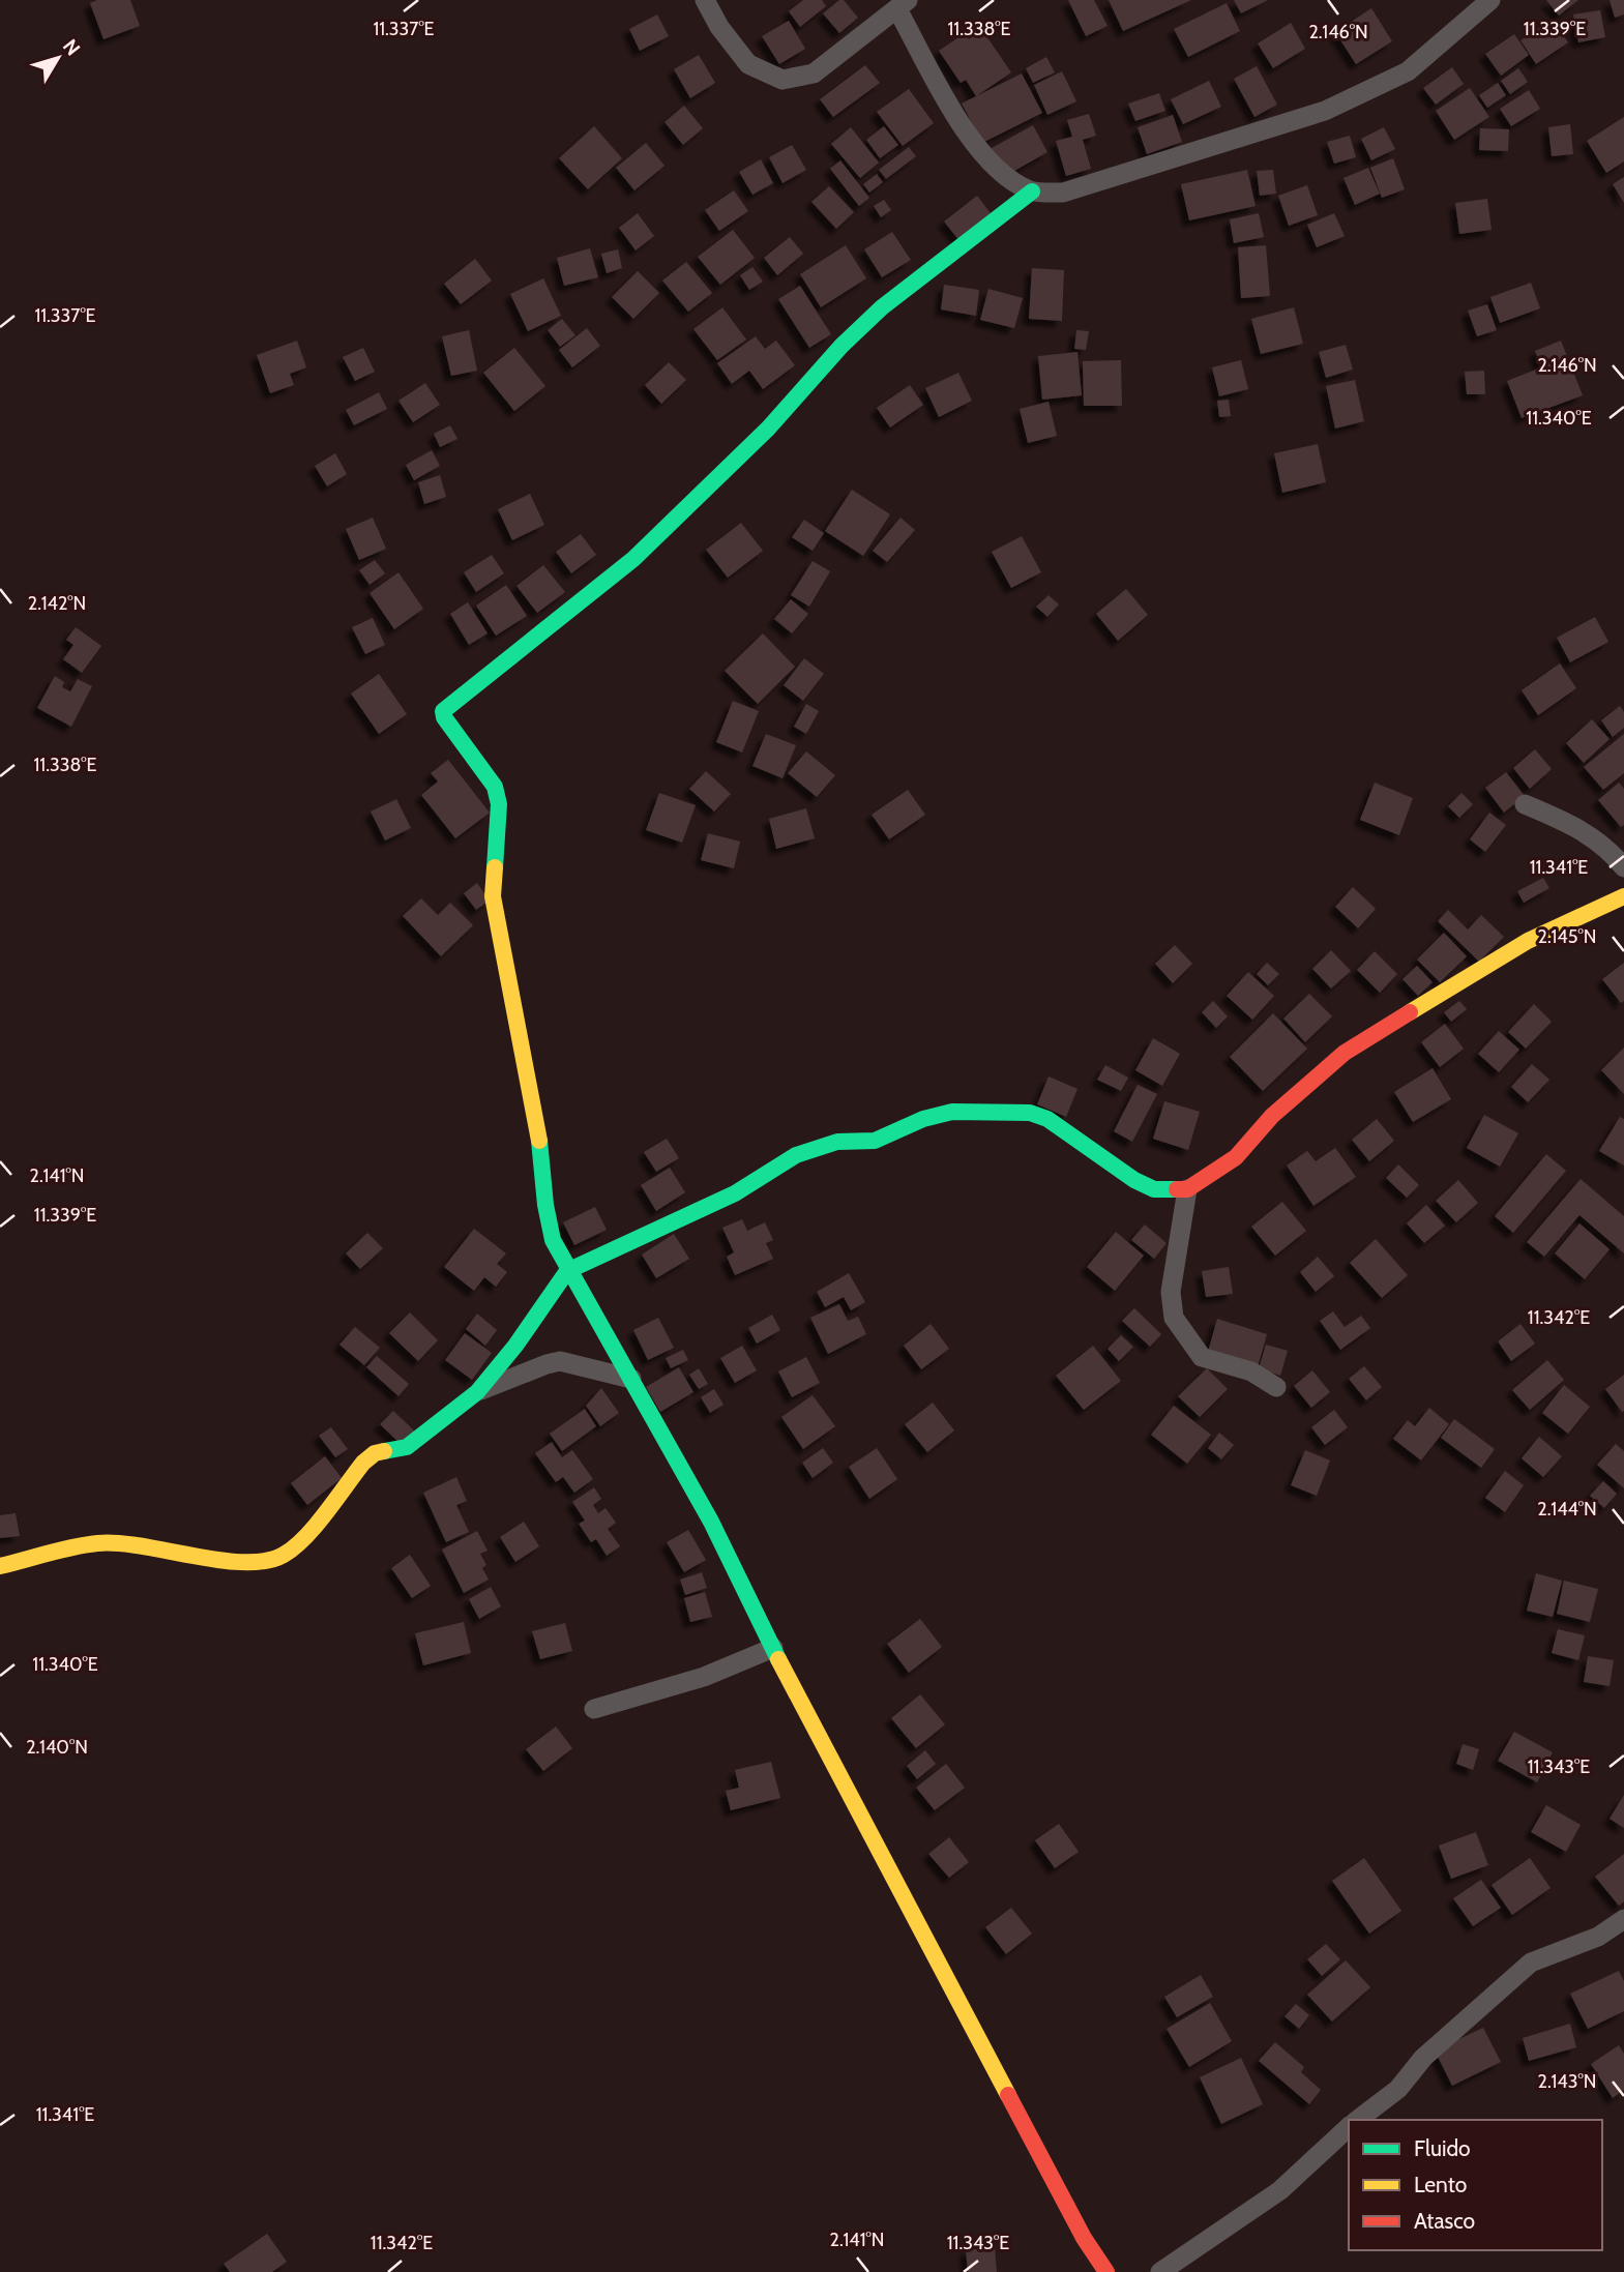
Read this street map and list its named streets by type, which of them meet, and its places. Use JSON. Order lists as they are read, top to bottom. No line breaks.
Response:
{"legend":["Fluido","Lento","Atasco"],"north":"top right","coordinates":["11.337°E","11.338°E","11.339°E","2.146°N","11.340°E","2.142°N","11.341°E","2.145°N","2.141°N","11.342°E","2.144°N","2.140°N","11.343°E","2.143°N"]}
